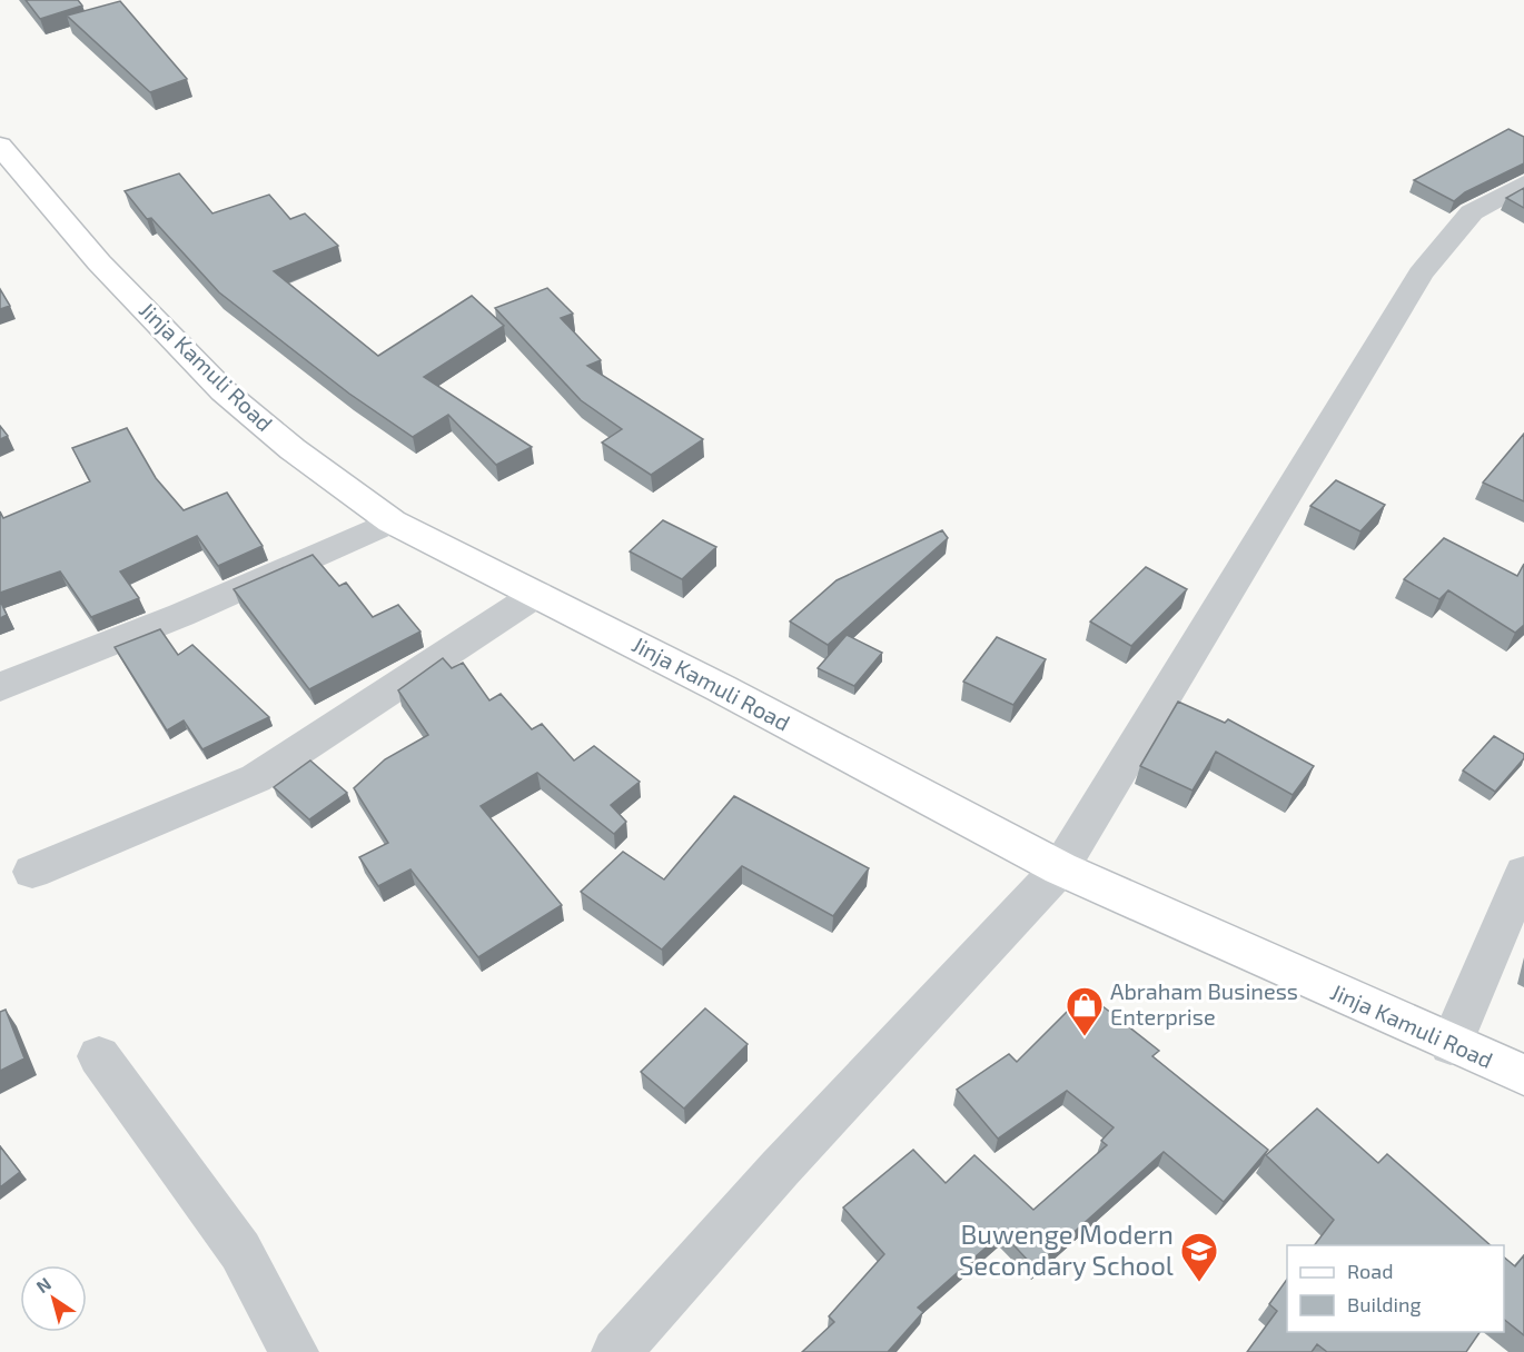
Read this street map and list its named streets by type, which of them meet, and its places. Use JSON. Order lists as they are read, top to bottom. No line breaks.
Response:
{"streets":{"main road":["Jinja Kamuli Road"]},"places":{"shop":["Abraham Business Enterprise"],"school or university":["Buwenge Modern Secondary School"]},"legend":["Road","Building"],"north":"top left"}
